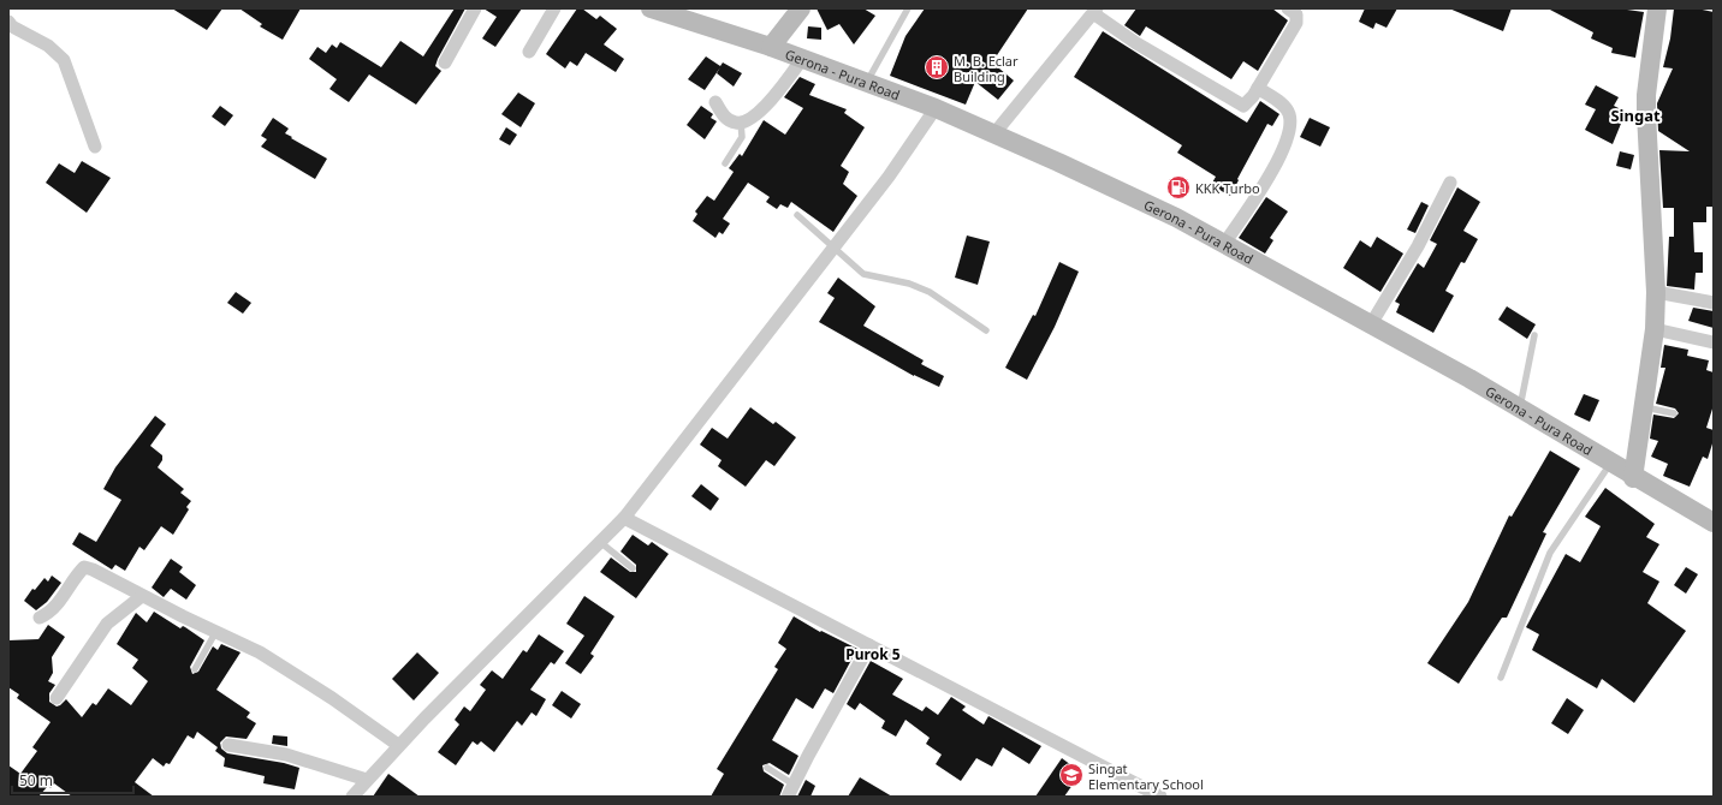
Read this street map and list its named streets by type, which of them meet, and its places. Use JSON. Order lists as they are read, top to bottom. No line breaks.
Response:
{"streets":{"main road":["Gerona - Pura Road"]},"districts":["Singat","Purok 5"],"places":{"building":["M. B. Eclar Building"],"fuel station":["KKK Turbo"],"school or university":["Singat Elementary School"]},"scale_bar":"50 m"}
